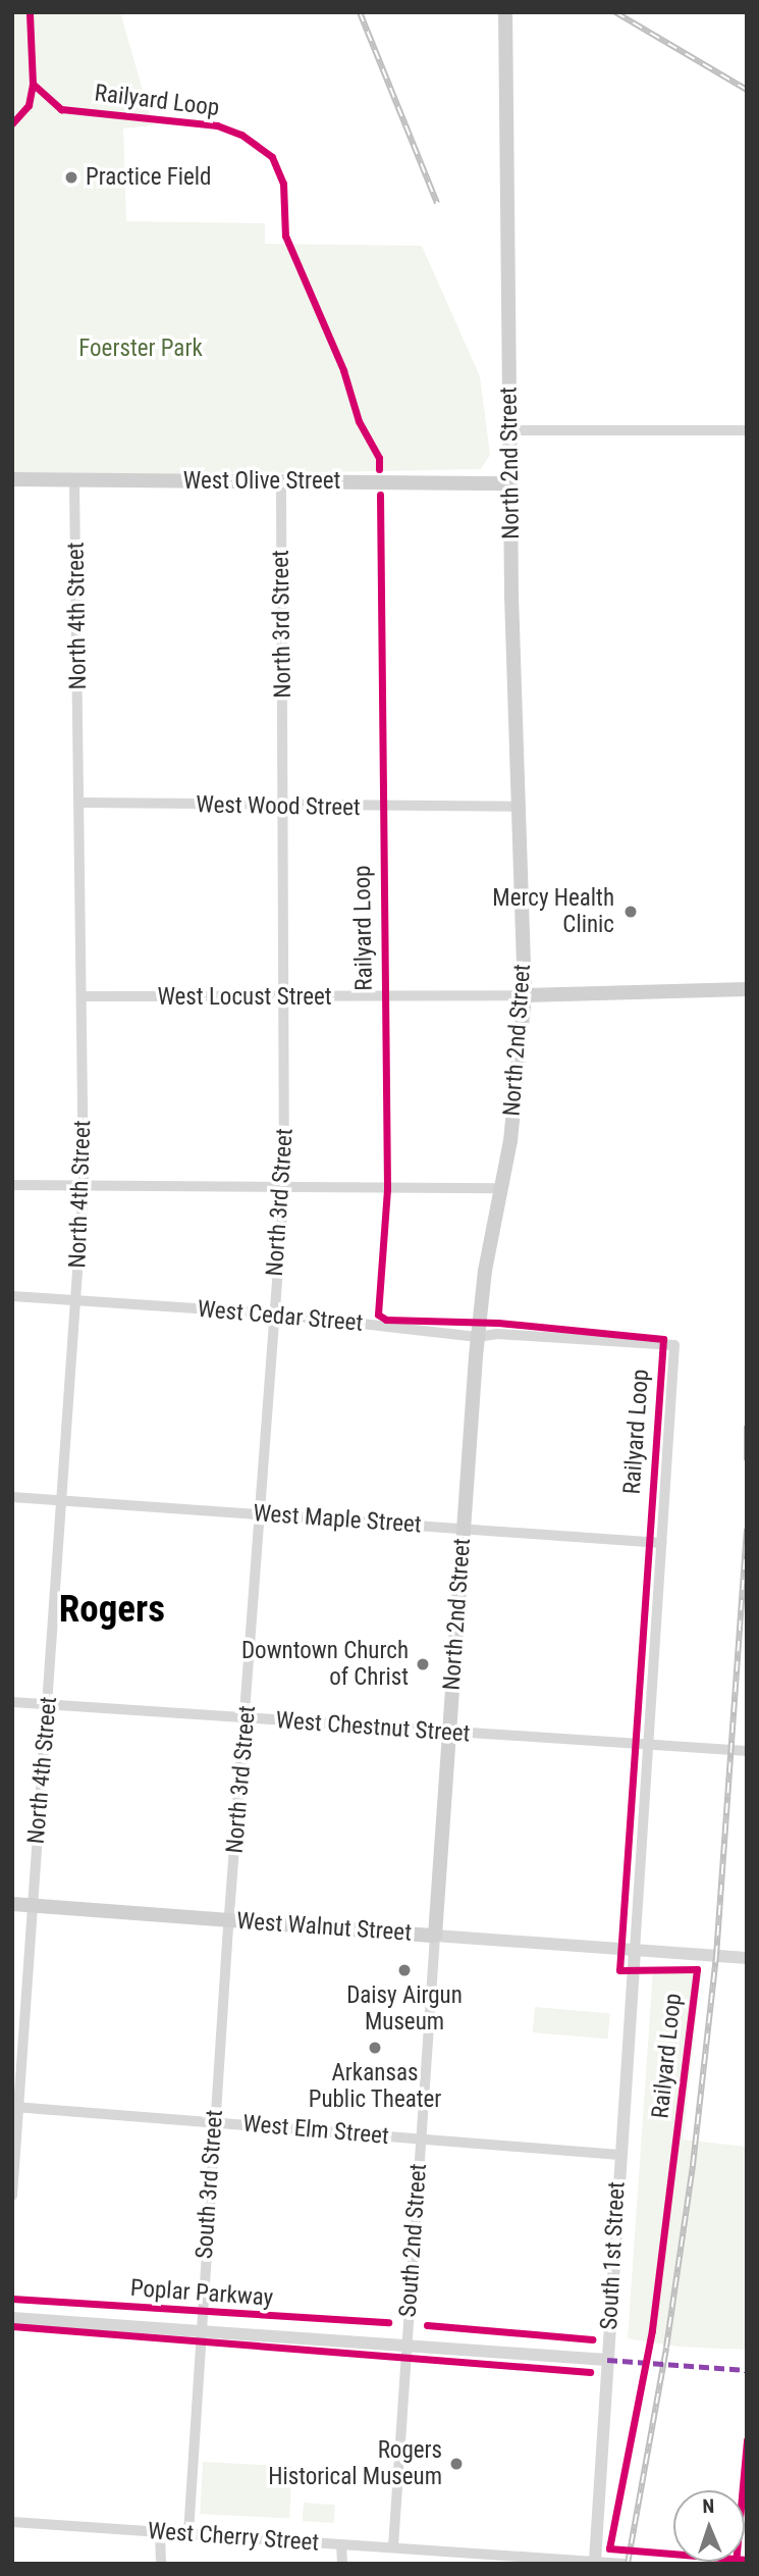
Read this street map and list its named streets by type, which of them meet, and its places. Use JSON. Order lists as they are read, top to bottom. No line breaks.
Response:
{"streets":{"main road":["North 2nd Street","West Olive Street","West Locust Street","West Walnut Street"],"street":["North 4th Street","North 3rd Street","West Wood Street","West Cedar Street","West Maple Street","West Chestnut Street","West Elm Street","South 3rd Street","South 2nd Street","South 1st Street","West Cherry Street"],"cycle path":["Railyard Loop","Poplar Parkway"]},"crossings":[["North 2nd Street","West Olive Street"],["North 2nd Street","West Wood Street"],["North 2nd Street","West Locust Street"],["North 2nd Street","West Cedar Street"],["North 2nd Street","West Maple Street"],["North 2nd Street","West Chestnut Street"],["North 2nd Street","West Walnut Street"],["North 2nd Street","South 2nd Street"],["West Olive Street","North 4th Street"],["West Olive Street","North 3rd Street"],["North 4th Street","West Wood Street"],["North 4th Street","West Locust Street"],["North 4th Street","West Cedar Street"],["North 4th Street","West Maple Street"],["North 4th Street","West Chestnut Street"],["North 4th Street","West Walnut Street"],["North 4th Street","West Elm Street"],["North 3rd Street","West Wood Street"],["North 3rd Street","West Locust Street"],["North 3rd Street","West Cedar Street"],["North 3rd Street","West Maple Street"],["North 3rd Street","West Chestnut Street"],["North 3rd Street","West Walnut Street"],["North 3rd Street","South 3rd Street"],["West Cedar Street","West Maple Street"],["West Walnut Street","South 3rd Street"],["West Walnut Street","South 2nd Street"],["West Walnut Street","South 1st Street"],["West Elm Street","South 3rd Street"],["West Elm Street","South 2nd Street"],["West Elm Street","South 1st Street"],["South 3rd Street","West Cherry Street"],["South 2nd Street","West Cherry Street"],["South 1st Street","West Cherry Street"]],"districts":["Rogers"],"parks":["Foerster Park"],"places":["Practice Field","Mercy Health Clinic","Downtown Church of Christ","Daisy Airgun Museum","Arkansas Public Theater","Rogers Historical Museum"],"north":"top"}
